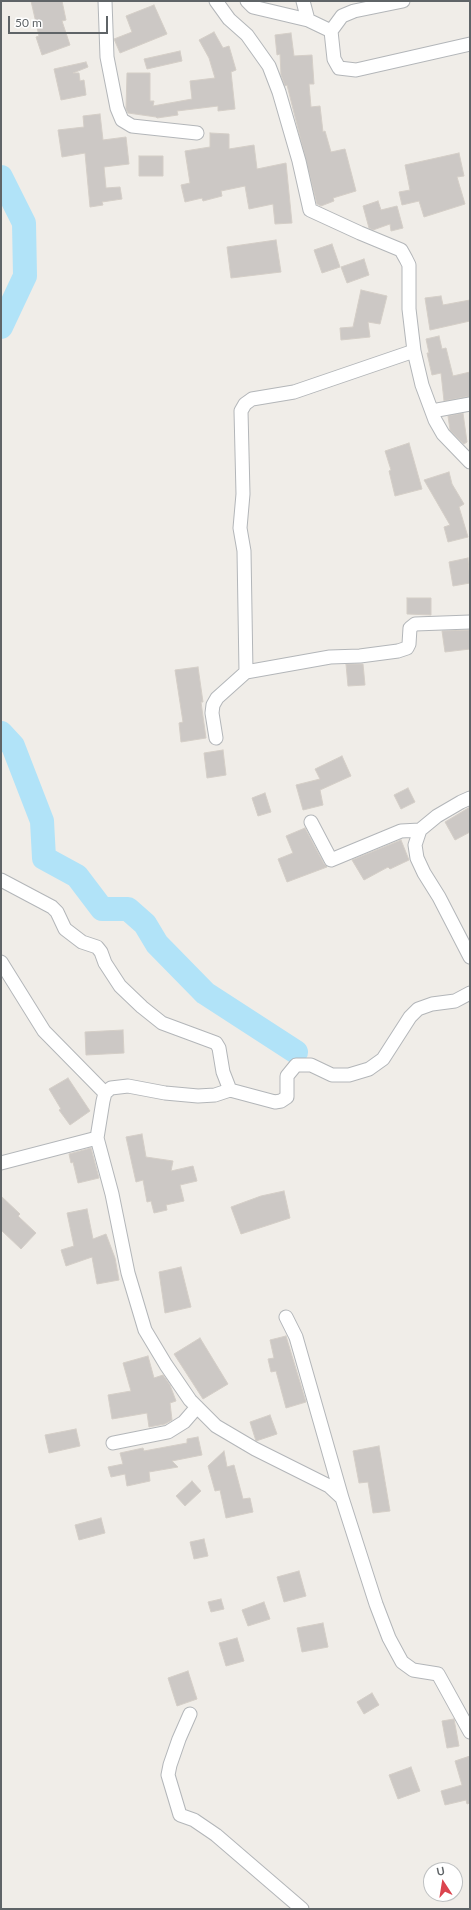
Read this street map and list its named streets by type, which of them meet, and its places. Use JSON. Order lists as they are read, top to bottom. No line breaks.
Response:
{"scale_bar":"50 m","north":"top"}
